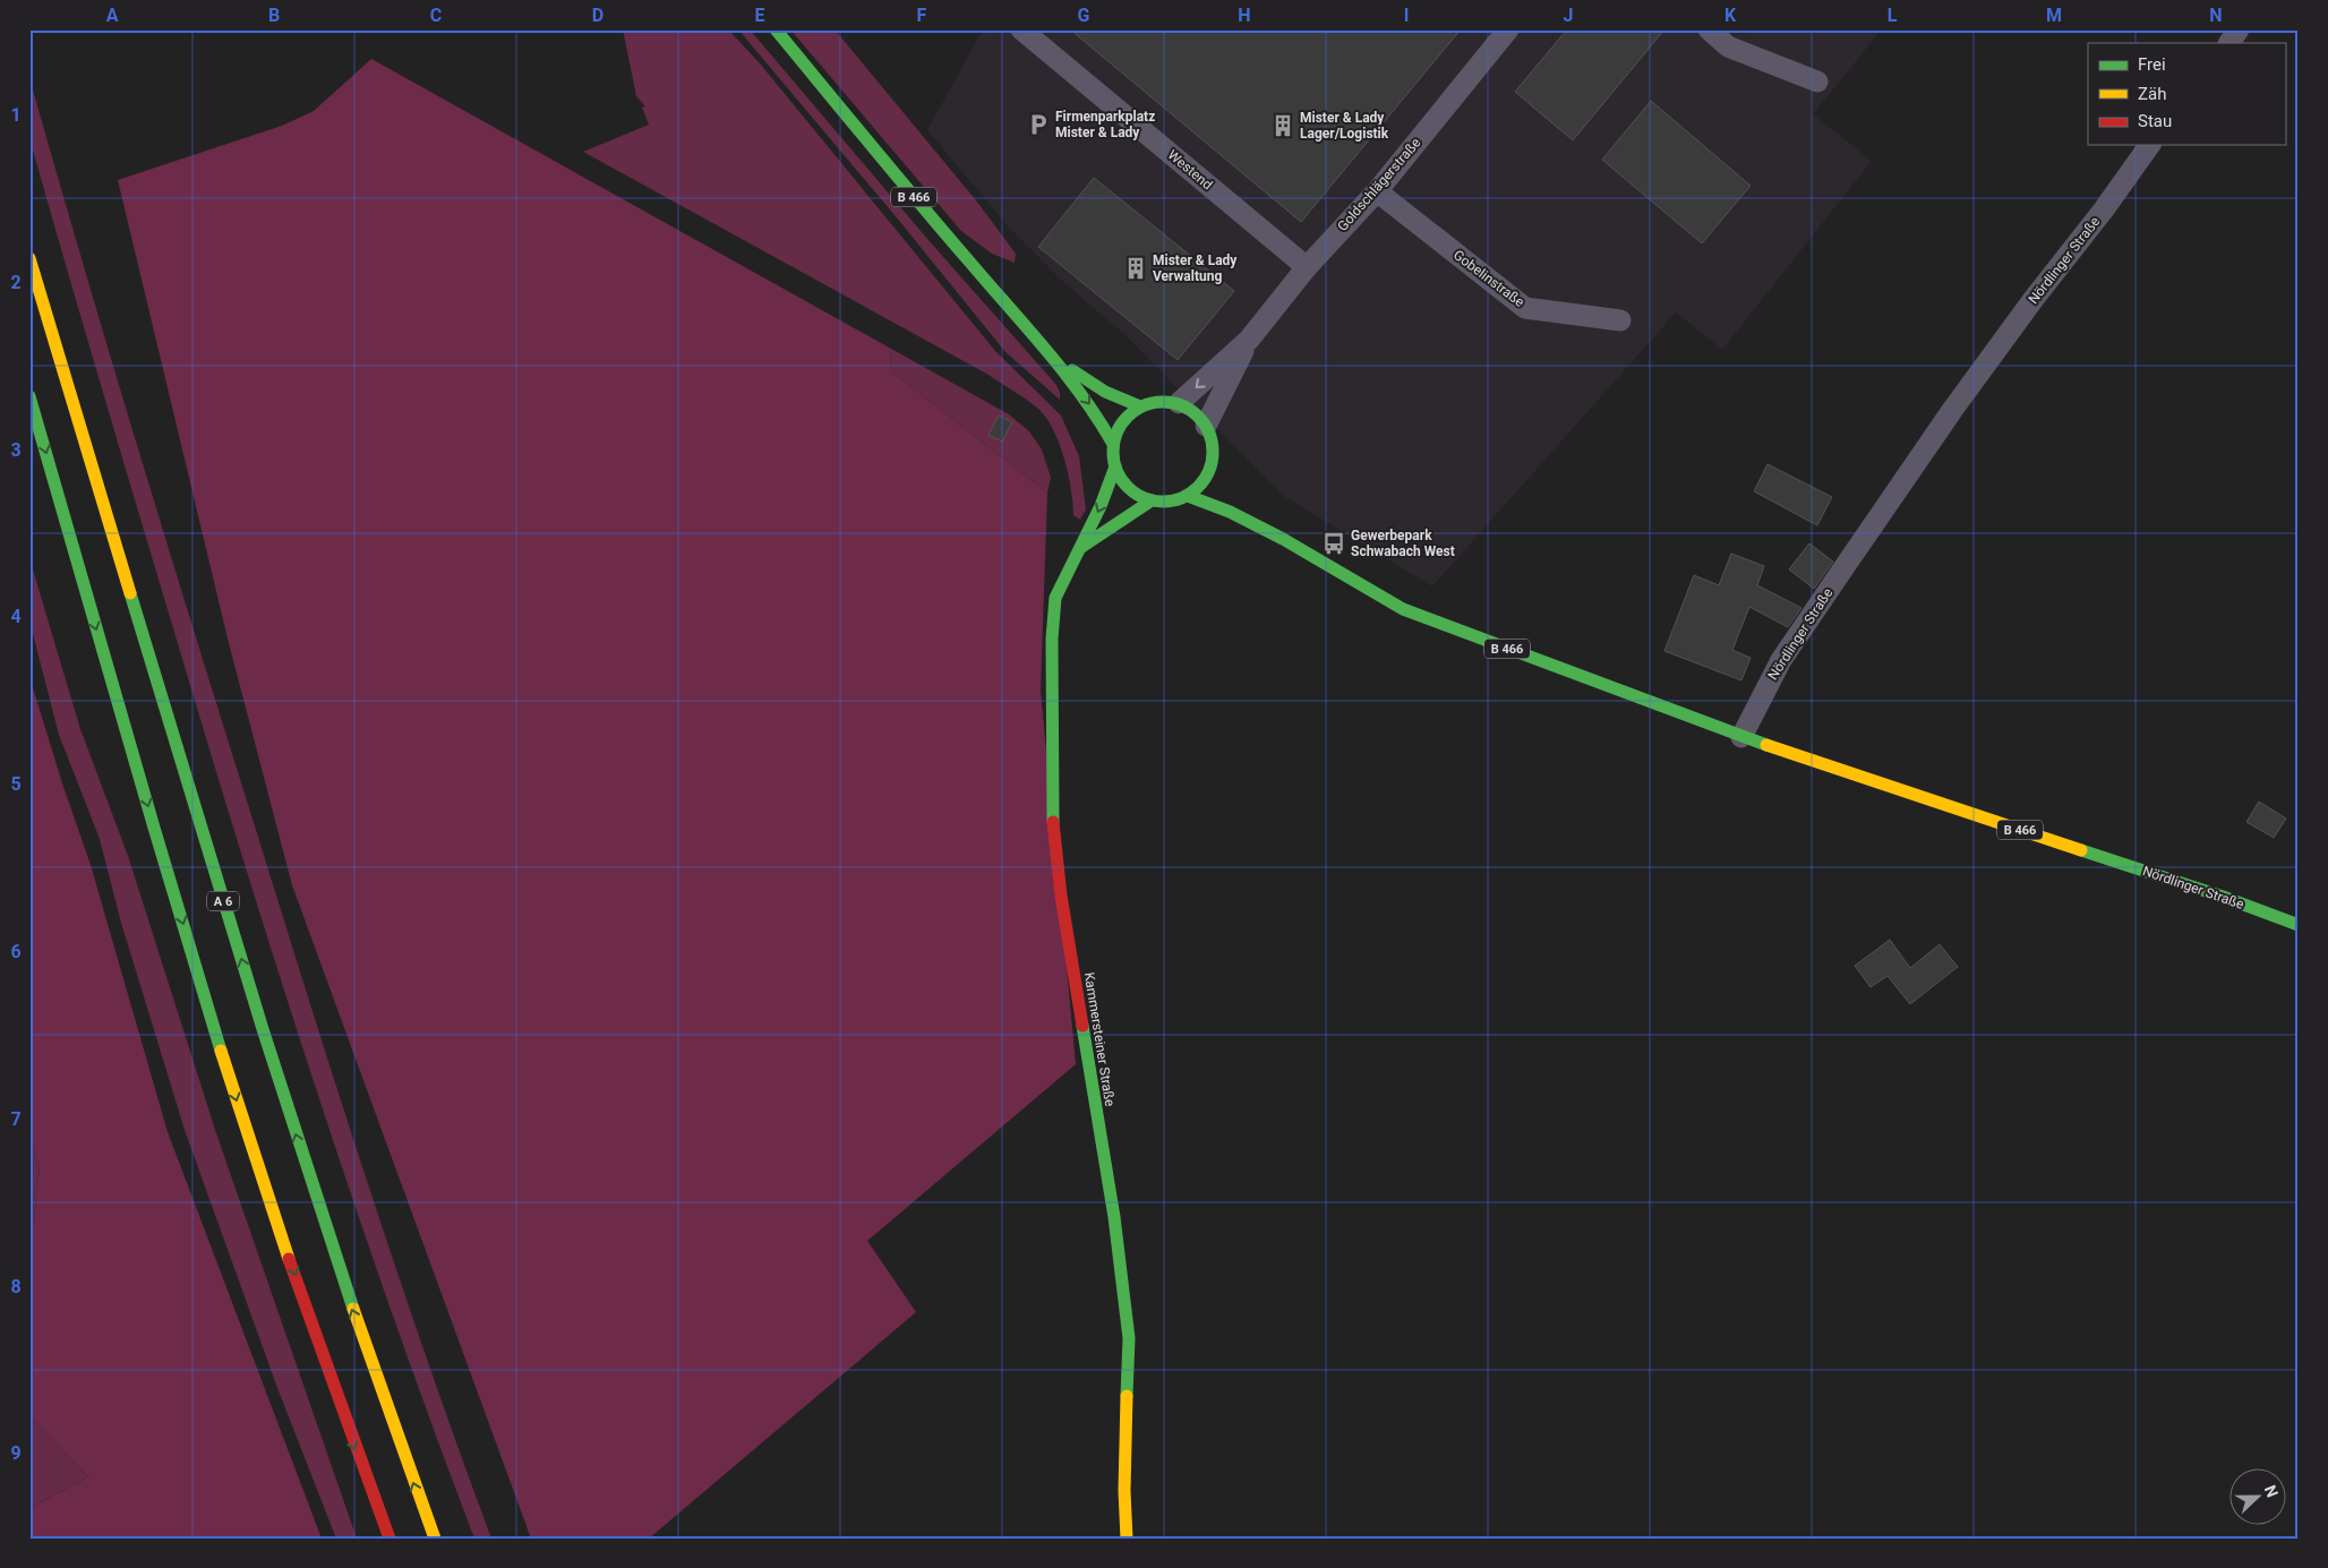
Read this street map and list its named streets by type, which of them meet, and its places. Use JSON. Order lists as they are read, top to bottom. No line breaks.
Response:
{"streets":{"main road":["B 466","Nördlinger Straße","A 6","Kammersteiner Straße"],"street":["Westend","Goldschlägerstraße","Gobelinstraße"]},"crossings":[["Westend","Goldschlägerstraße"],["Goldschlägerstraße","B 466"],["Goldschlägerstraße","Gobelinstraße"],["Goldschlägerstraße","Kammersteiner Straße"],["B 466","Nördlinger Straße"],["B 466","Kammersteiner Straße"]],"places":{"parking":["Firmenparkplatz Mister & Lady"],"building":["Mister & Lady Lager/Logistik","Mister & Lady Verwaltung"],"bus stop":["Gewerbepark Schwabach West"]},"legend":["Frei","Zäh","Stau"],"north":"right","grid":{"columns":["A","B","C","D","E","F","G","H","I","J","K","L","M","N"],"rows":["1","2","3","4","5","6","7","8","9"]}}
